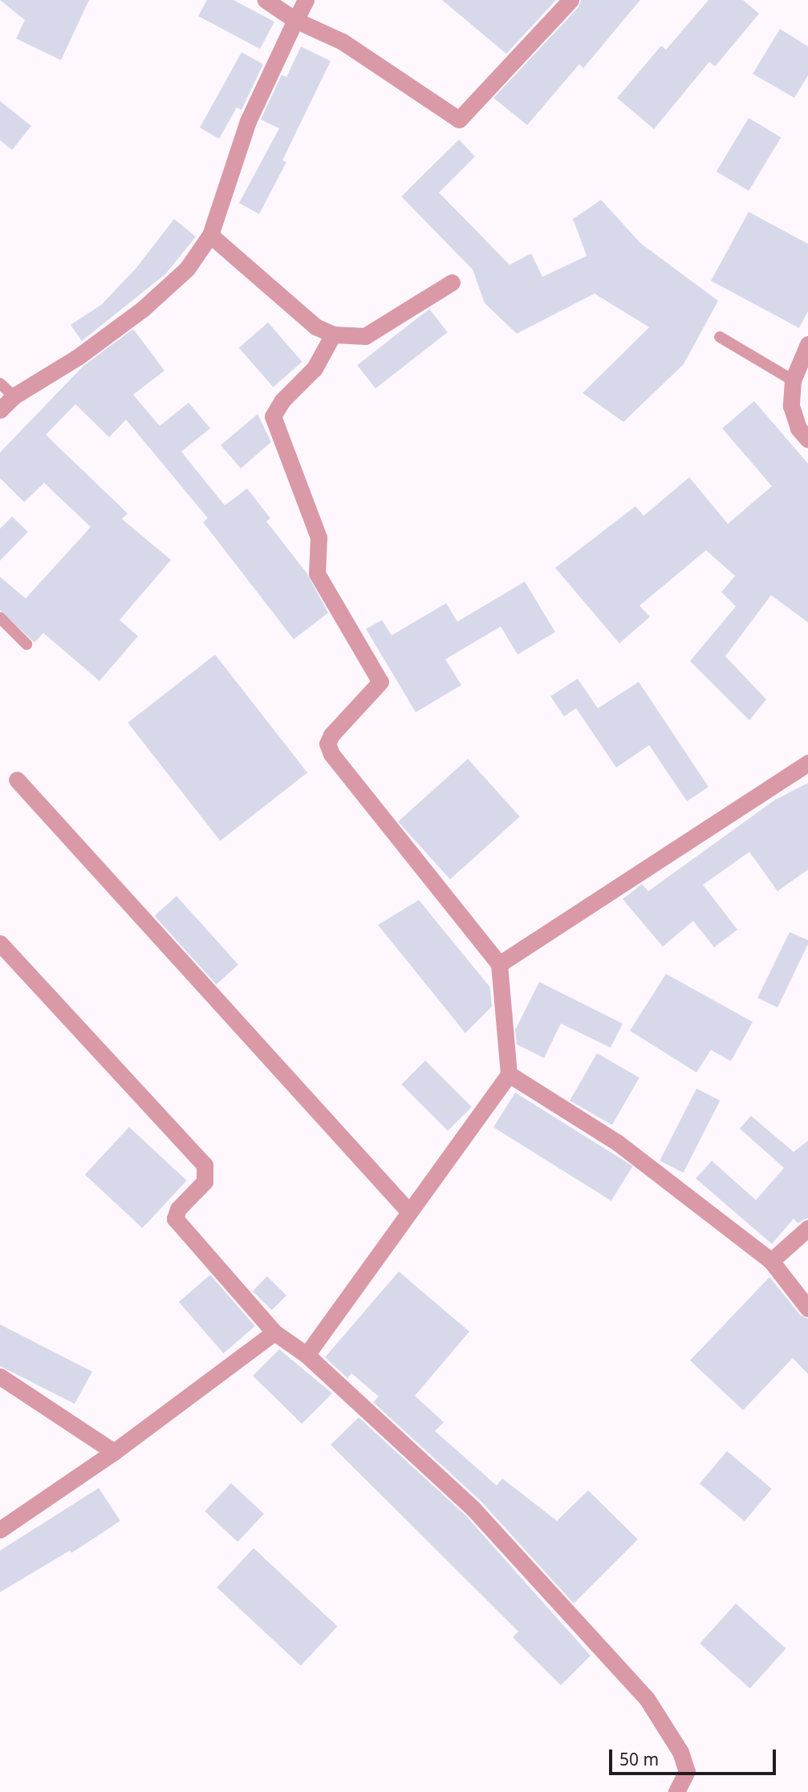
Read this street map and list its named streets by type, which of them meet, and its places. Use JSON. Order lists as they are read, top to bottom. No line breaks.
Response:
{"scale_bar":"50 m"}
